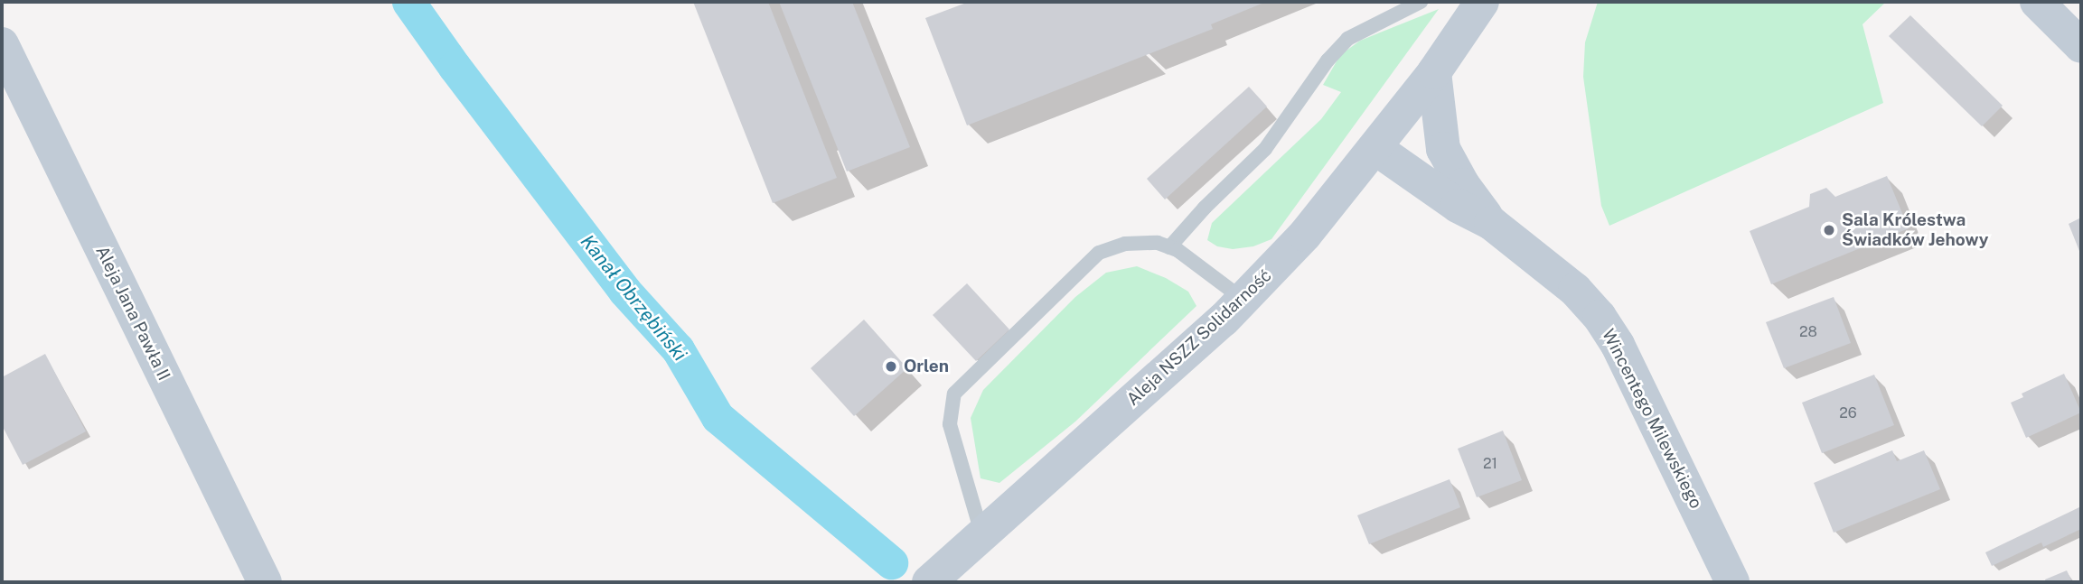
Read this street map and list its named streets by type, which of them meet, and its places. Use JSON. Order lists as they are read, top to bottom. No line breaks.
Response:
{"streets":{"street":["Aleja Jana Pawła II","Aleja NSZZ Solidarność","Wincentego Milewskiego"]},"crossings":[["Aleja NSZZ Solidarność","Wincentego Milewskiego"]],"water":["Kanał Obrzębiński"],"places":["Sala Królestwa Świadków Jehowy","Orlen"],"house_numbers":["28","26","21"]}
